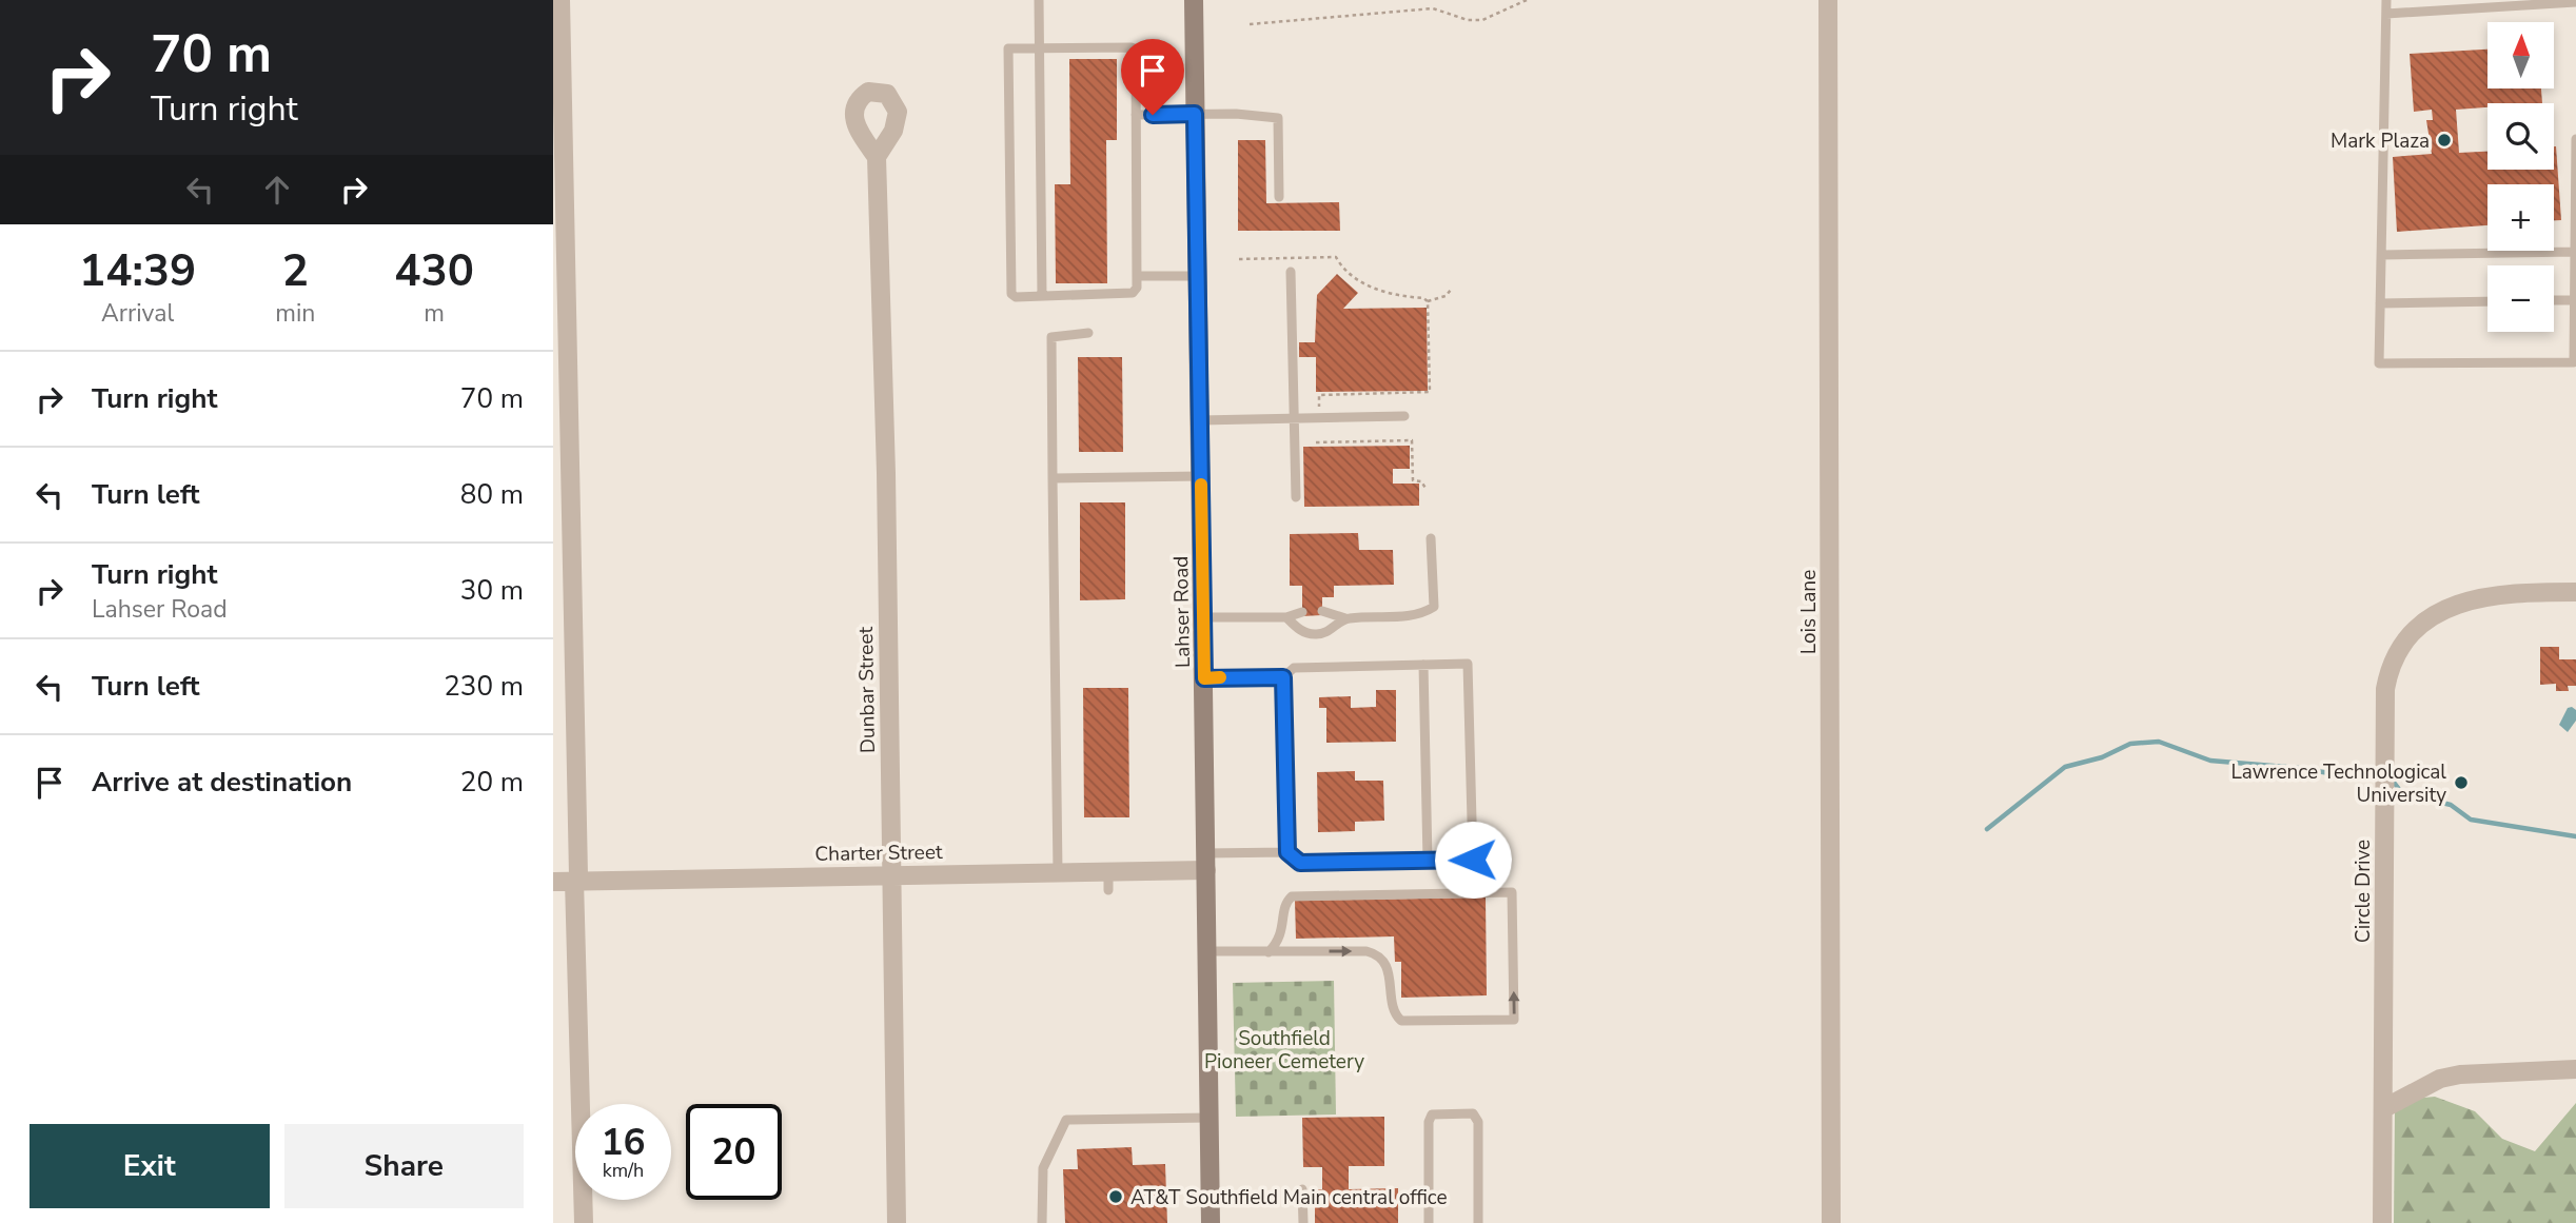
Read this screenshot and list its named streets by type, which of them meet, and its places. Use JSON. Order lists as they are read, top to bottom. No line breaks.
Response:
{"streets":{"main road":["Lahser Road"],"street":["Lois Lane","Dunbar Street","Charter Street","Circle Drive"]},"crossings":[["Lahser Road","Charter Street"],["Dunbar Street","Charter Street"]],"parks":["Southfield Pioneer Cemetery"],"places":["Mark Plaza","Lawrence Technological University","AT&T Southfield Main central office"],"north":"top","page":{"turn":["70 m","Turn right"],"map_buttons":["+","−"],"eta":["14:39","Arrival","2","min","430","m"],"list":[{"name":"Turn right","value":"70 m"},{"name":"Turn left","value":"80 m"},{"name":"Turn right","note":"Lahser Road","value":"30 m"},{"name":"Turn left","value":"230 m"},{"name":"Arrive at destination","value":"20 m"}],"speed":"16 km/h","limit":"20","buttons":["Exit","Share"]}}
